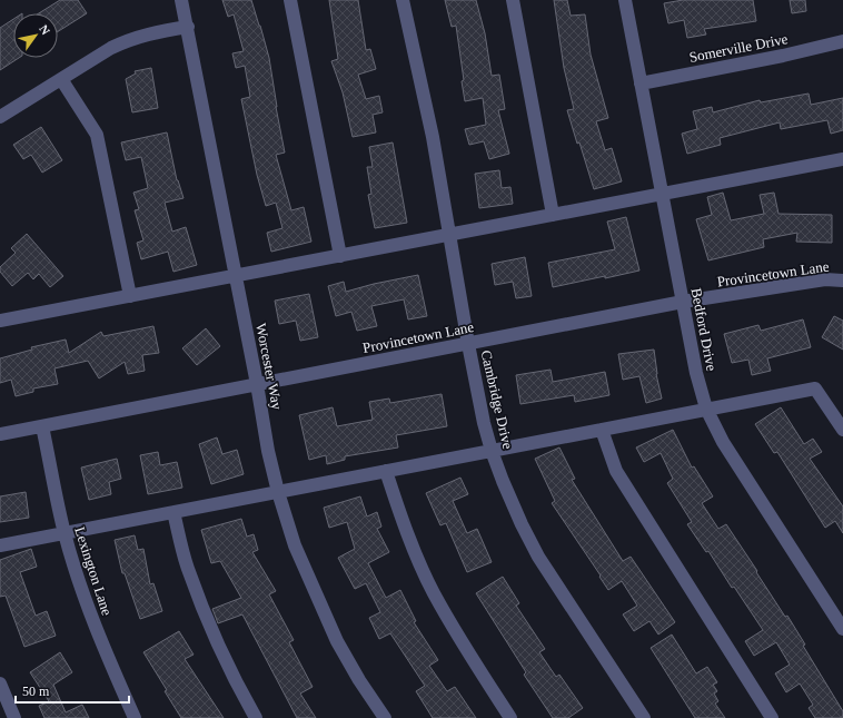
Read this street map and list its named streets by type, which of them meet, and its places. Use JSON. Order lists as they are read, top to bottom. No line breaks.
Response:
{"streets":{"street":["Somerville Drive","Provincetown Lane","Bedford Drive","Worcester Way","Cambridge Drive","Lexington Lane"]},"crossings":[["Somerville Drive","Bedford Drive"],["Provincetown Lane","Bedford Drive"],["Provincetown Lane","Worcester Way"],["Provincetown Lane","Cambridge Drive"],["Provincetown Lane","Lexington Lane"]],"scale_bar":"50 m","north":"top right"}
